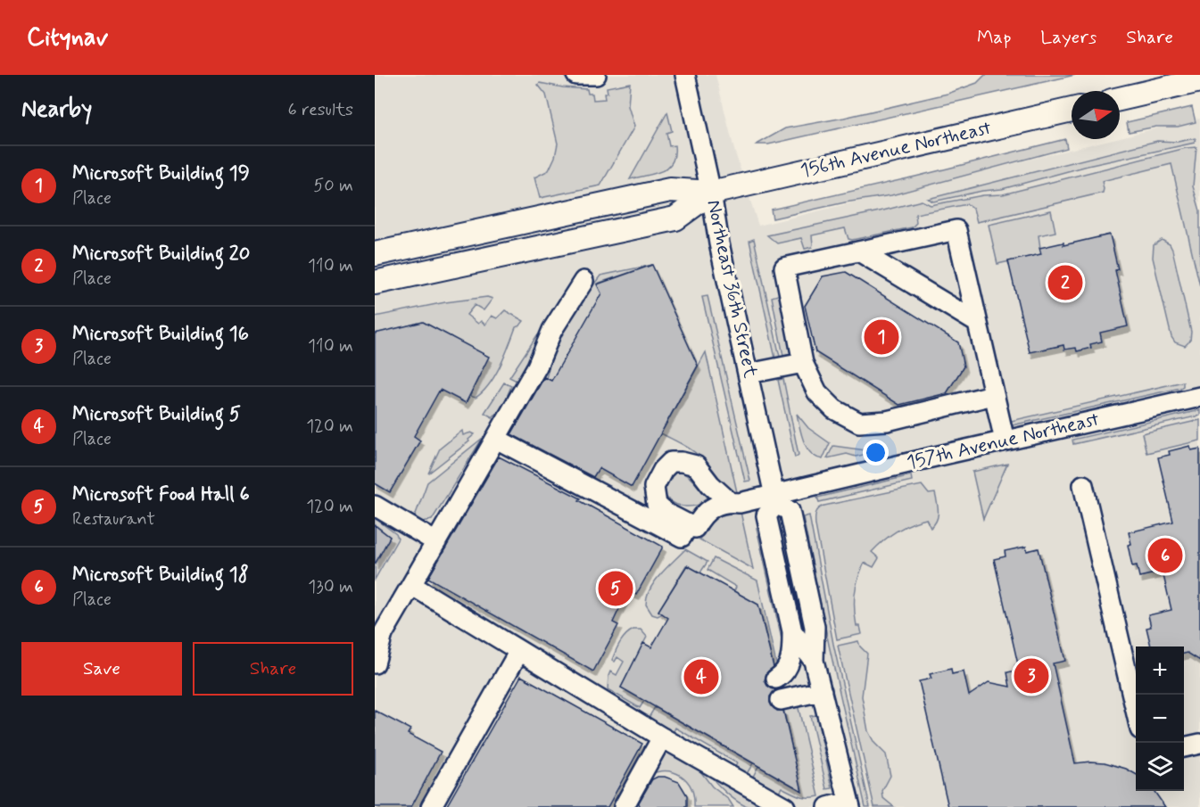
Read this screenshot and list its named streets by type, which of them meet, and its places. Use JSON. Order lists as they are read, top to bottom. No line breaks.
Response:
{"streets":{"main road":["156th Avenue Northeast"],"street":["Northeast 36th Street","157th Avenue Northeast"]},"crossings":[["156th Avenue Northeast","Northeast 36th Street"],["Northeast 36th Street","157th Avenue Northeast"]],"north":"right","page":{"header":"Citynav","nav":["Map","Layers","Share"],"heading":["Nearby","6 results"],"list":[{"mark":"1","name":"Microsoft Building 19","note":"Place","value":"50 m"},{"mark":"2","name":"Microsoft Building 20","note":"Place","value":"110 m"},{"mark":"3","name":"Microsoft Building 16","note":"Place","value":"110 m"},{"mark":"4","name":"Microsoft Building 5","note":"Place","value":"120 m"},{"mark":"5","name":"Microsoft Food Hall 6","note":"Restaurant","value":"120 m"},{"mark":"6","name":"Microsoft Building 18","note":"Place","value":"130 m"}],"pins":["2","1","6","5","3","4"],"buttons":["Save","Share"],"map_buttons":["+","−"]}}
